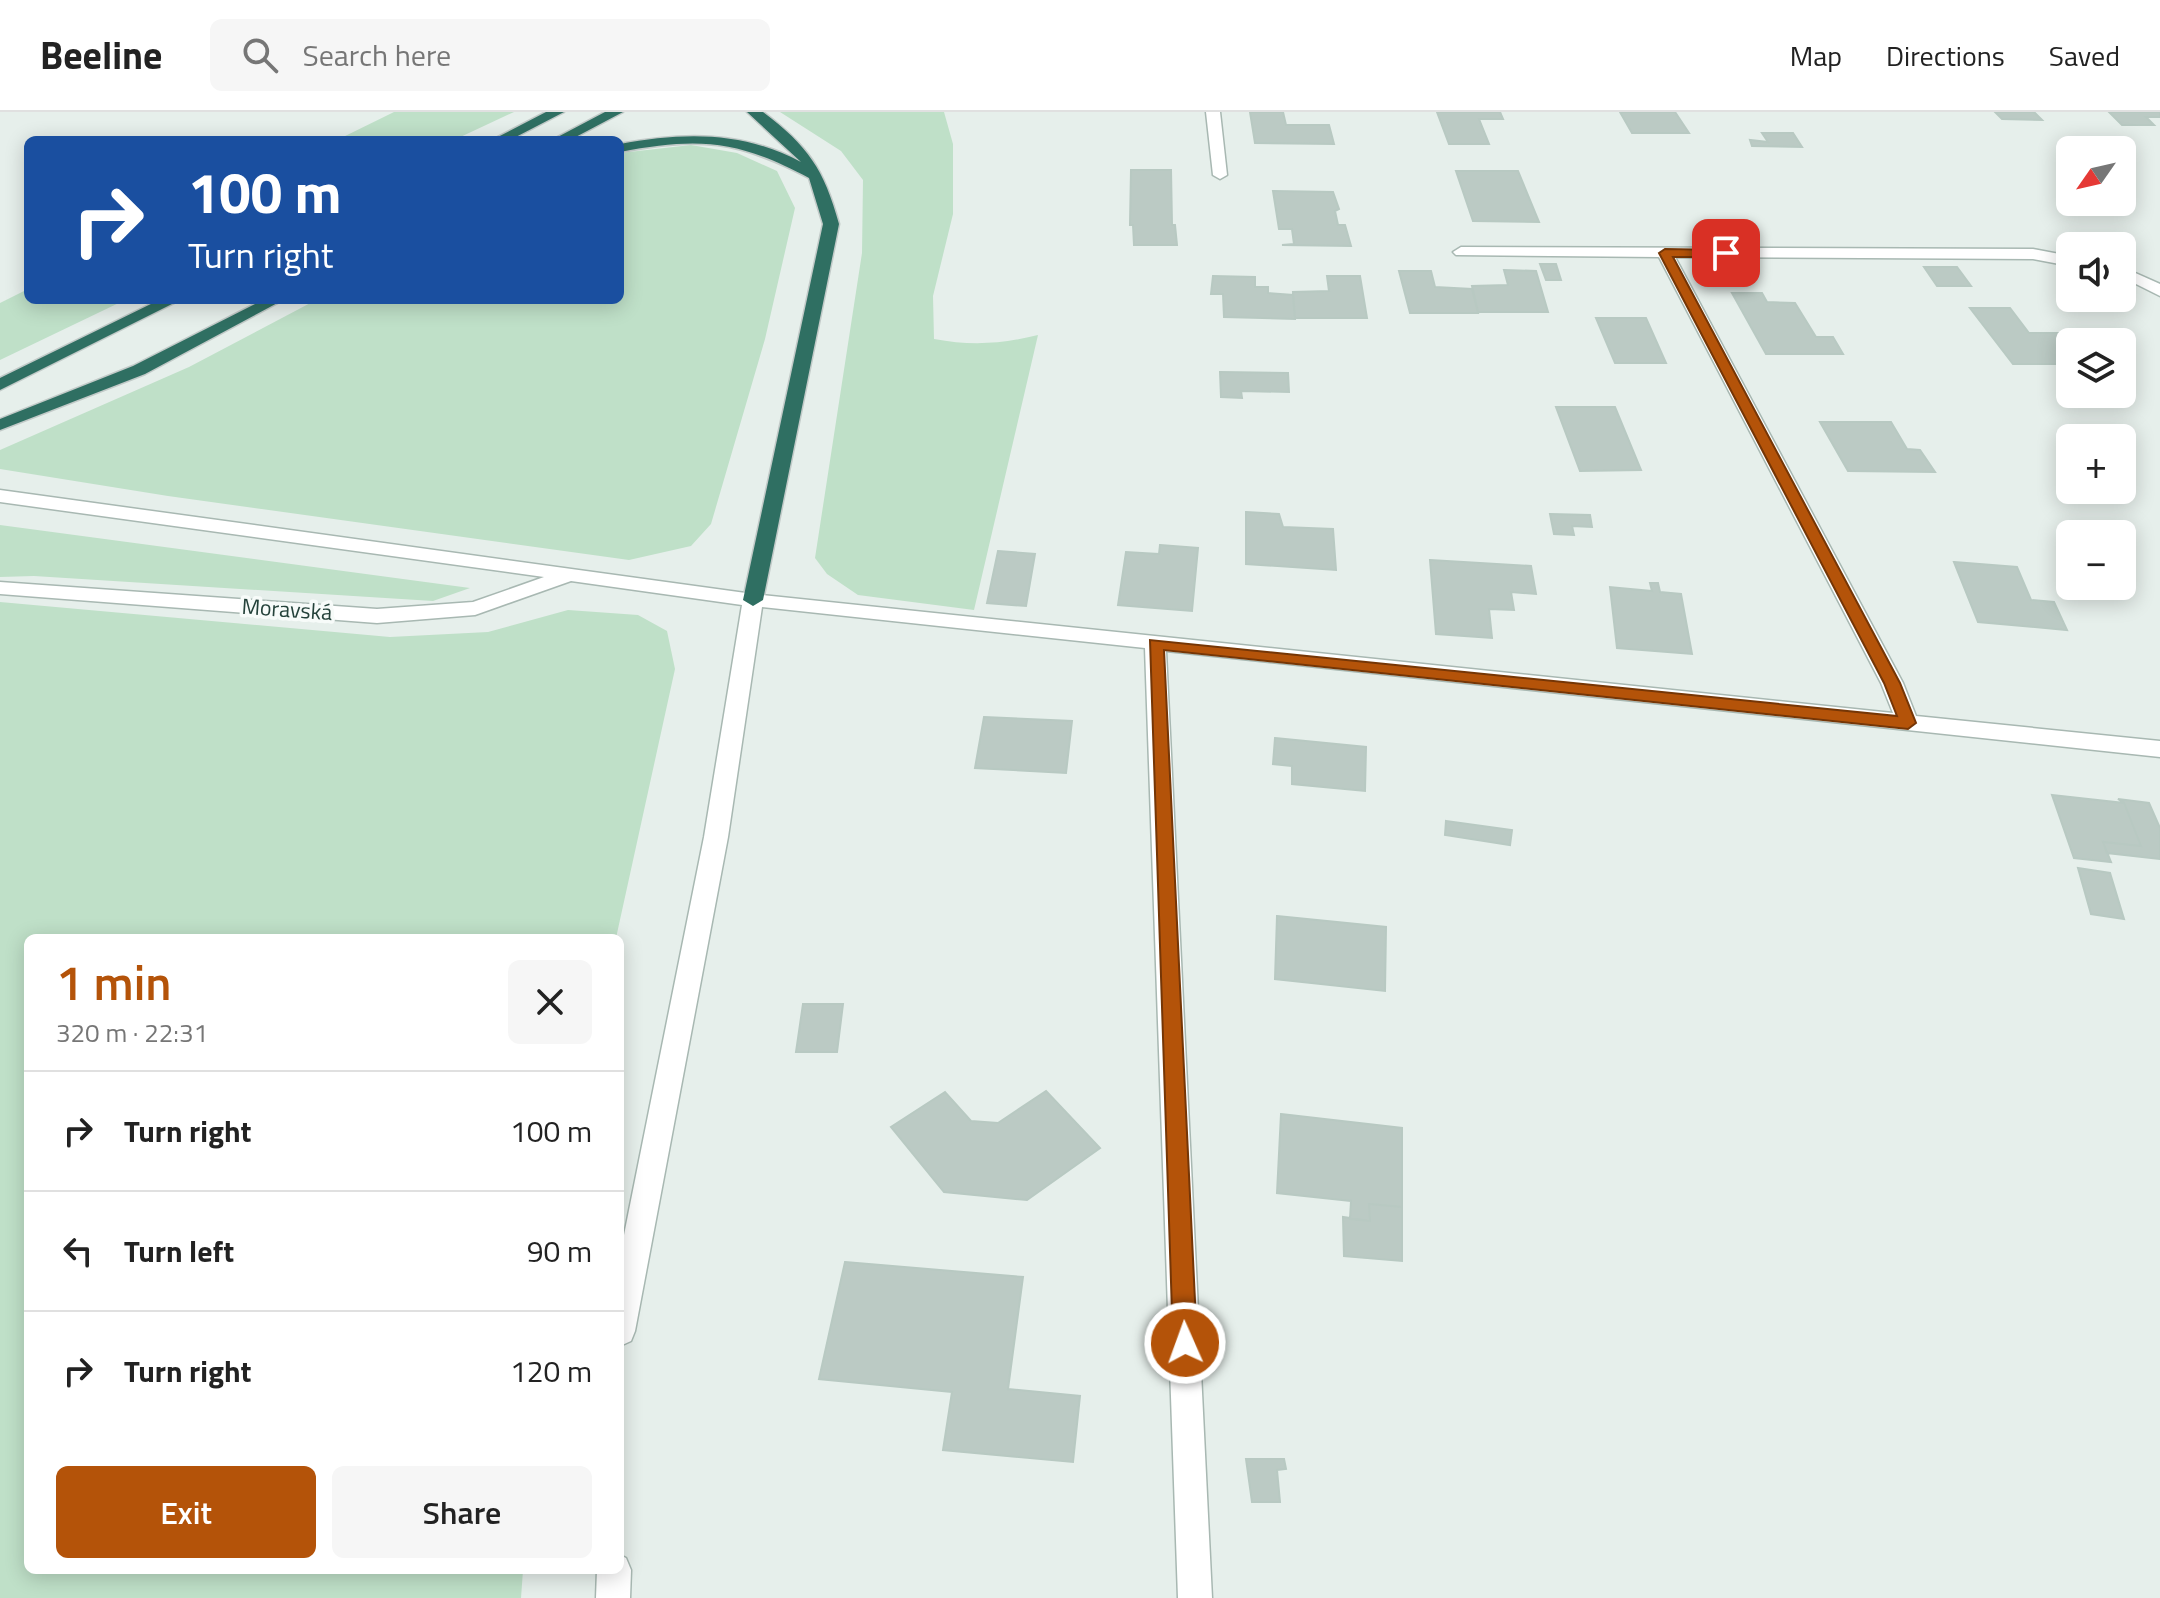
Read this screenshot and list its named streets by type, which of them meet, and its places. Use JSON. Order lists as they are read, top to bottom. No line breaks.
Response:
{"streets":{"street":["Moravská"]},"north":"bottom left","page":{"header":"Beeline","search":"Search here","nav":["Map","Directions","Saved"],"map_buttons":["+","−"],"turn":["100 m","Turn right"],"heading":["1 min","320 m · 22:31"],"list":[{"name":"Turn right","value":"100 m"},{"name":"Turn left","value":"90 m"},{"name":"Turn right","value":"120 m"}],"buttons":["Exit","Share"]}}
